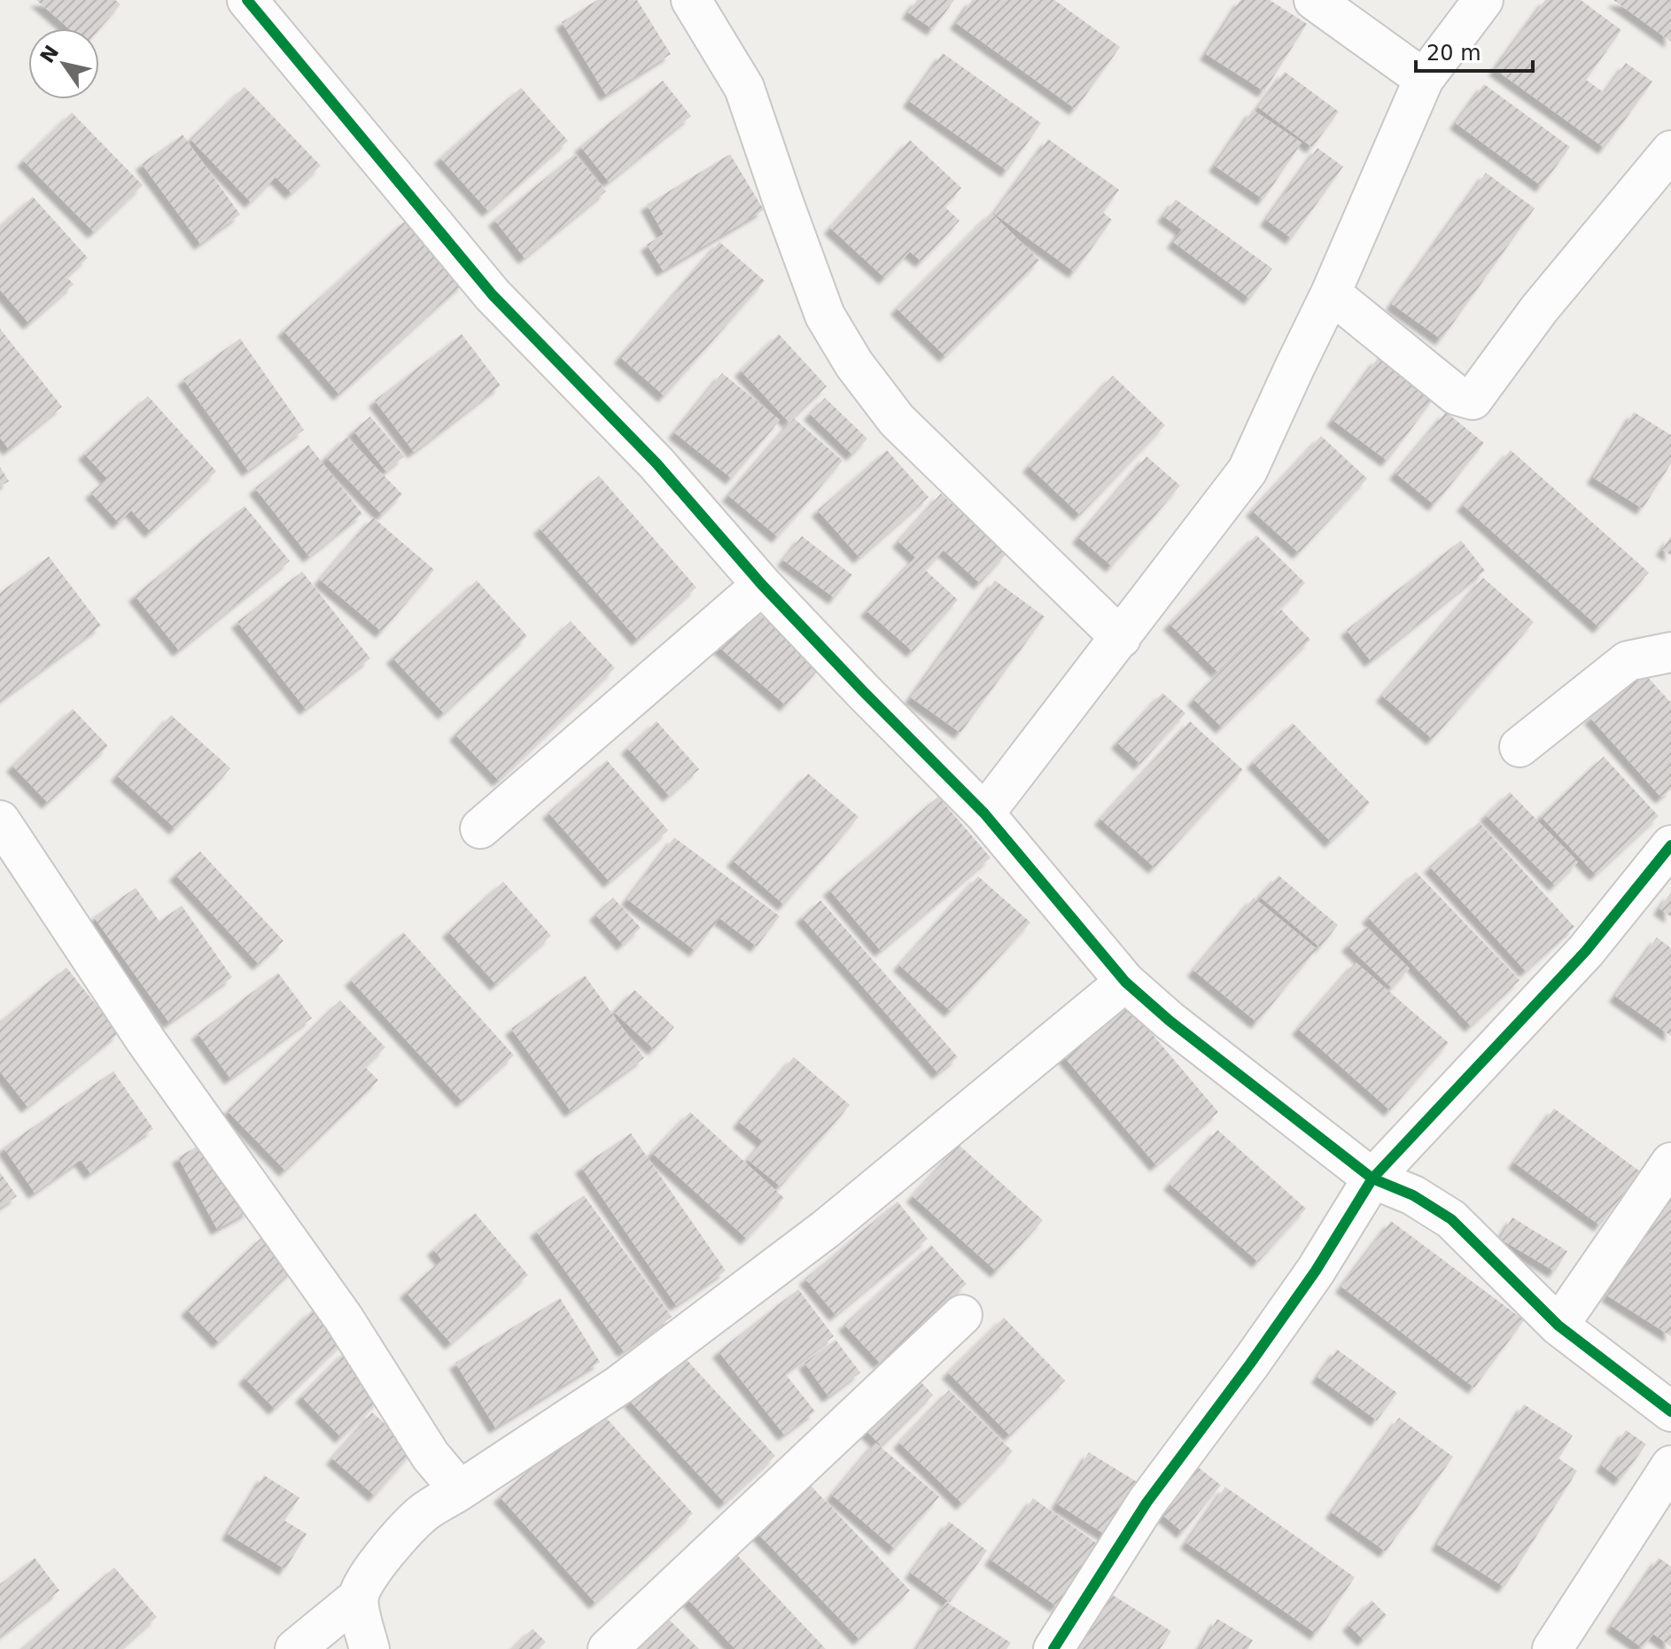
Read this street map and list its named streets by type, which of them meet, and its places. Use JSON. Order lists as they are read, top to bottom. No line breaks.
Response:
{"scale_bar":"20 m","north":"top left"}
